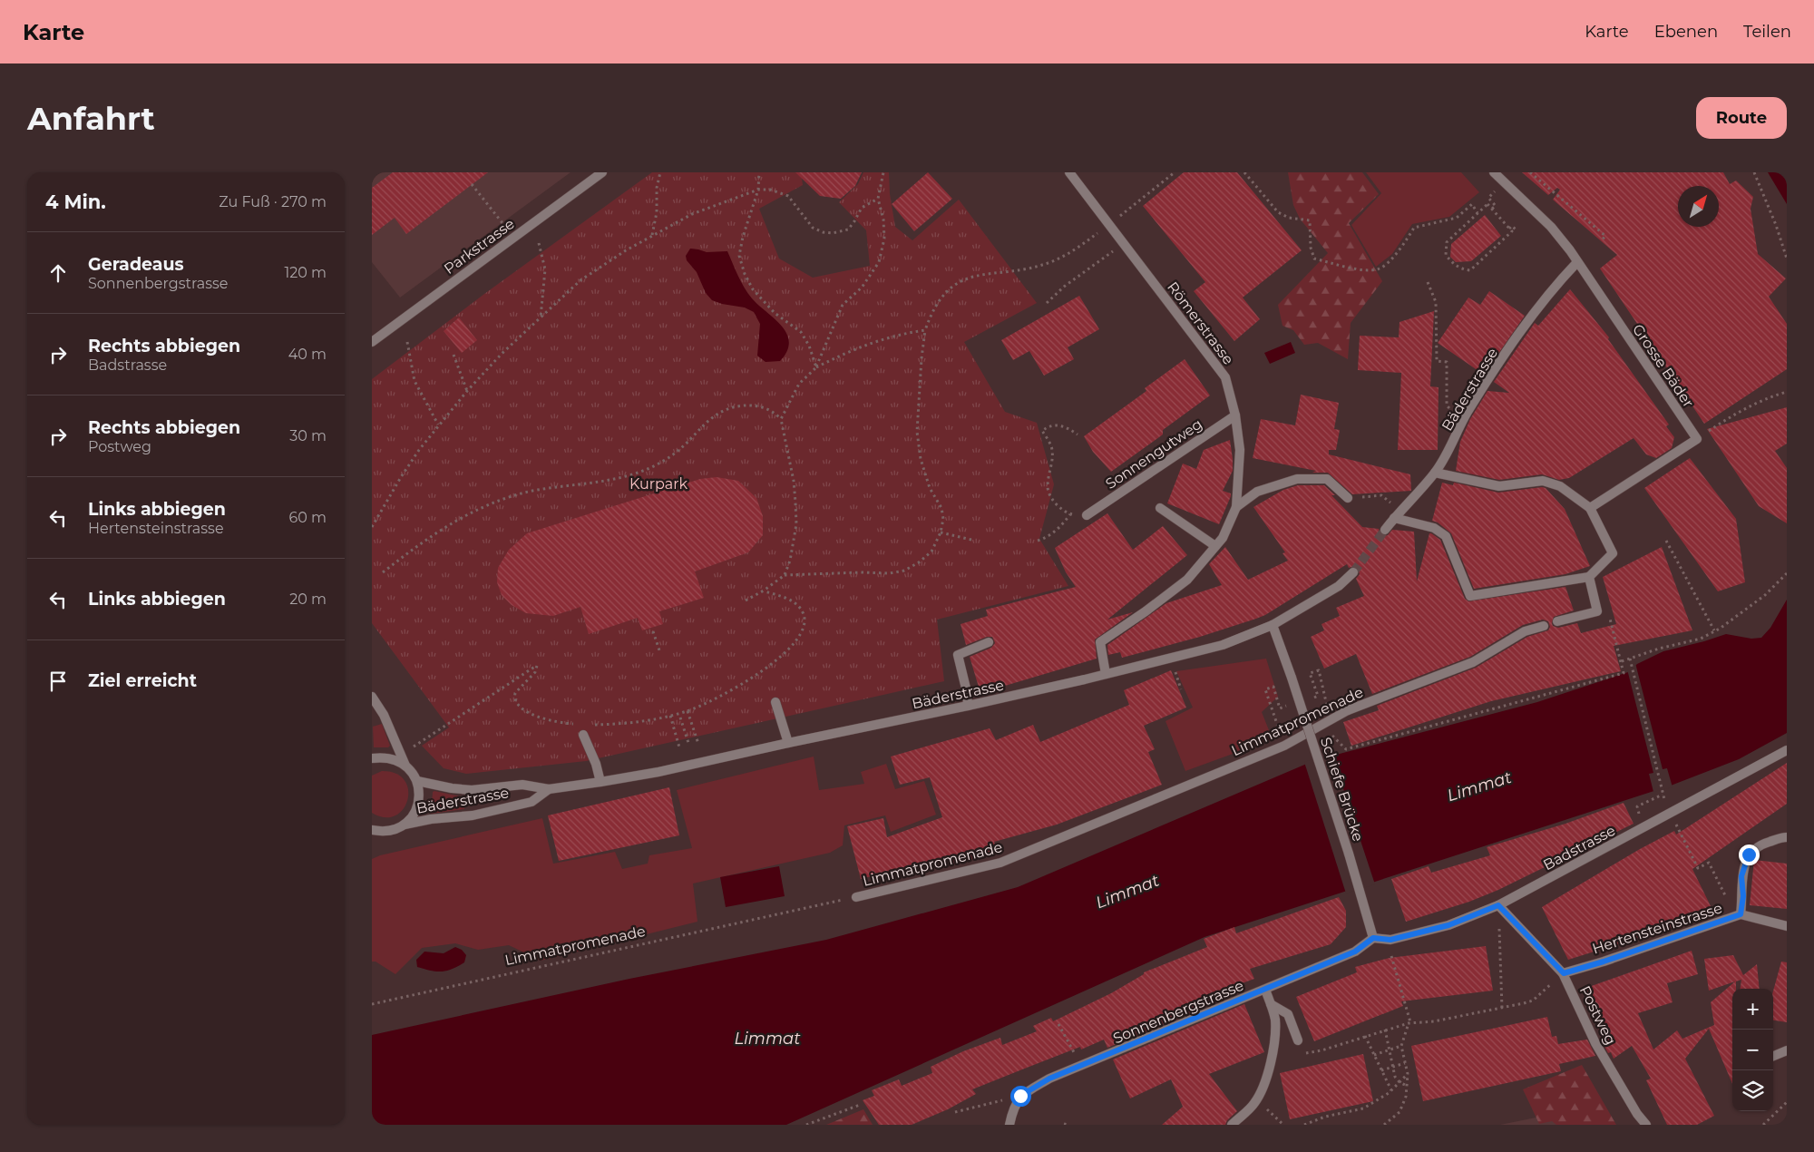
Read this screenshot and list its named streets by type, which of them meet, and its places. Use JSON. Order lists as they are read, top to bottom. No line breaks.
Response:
{"streets":{"street":["Parkstrasse","Römerstrasse","Grosse Bäder","Bäderstrasse","Sonnengutweg","Limmatpromenade","Schiefe Brücke","Badstrasse","Hertensteinstrasse","Sonnenbergstrasse","Postweg"]},"crossings":[["Römerstrasse","Bäderstrasse"],["Römerstrasse","Sonnengutweg"],["Grosse Bäder","Bäderstrasse"],["Bäderstrasse","Schiefe Brücke"],["Schiefe Brücke","Badstrasse"],["Schiefe Brücke","Sonnenbergstrasse"],["Badstrasse","Sonnenbergstrasse"],["Badstrasse","Postweg"],["Hertensteinstrasse","Postweg"]],"water":["Limmat"],"parks":["Kurpark"],"north":"top right","page":{"header":"Karte","nav":["Karte","Ebenen","Teilen"],"buttons":"Route","title":"Anfahrt","heading":["4 Min.","Zu Fuß · 270 m"],"list":[["Geradeaus","Sonnenbergstrasse","120 m"],["Rechts abbiegen","Badstrasse","40 m"],["Rechts abbiegen","Postweg","30 m"],["Links abbiegen","Hertensteinstrasse","60 m"],["Links abbiegen","20 m"],"Ziel erreicht"],"map_buttons":["+","−"]}}
